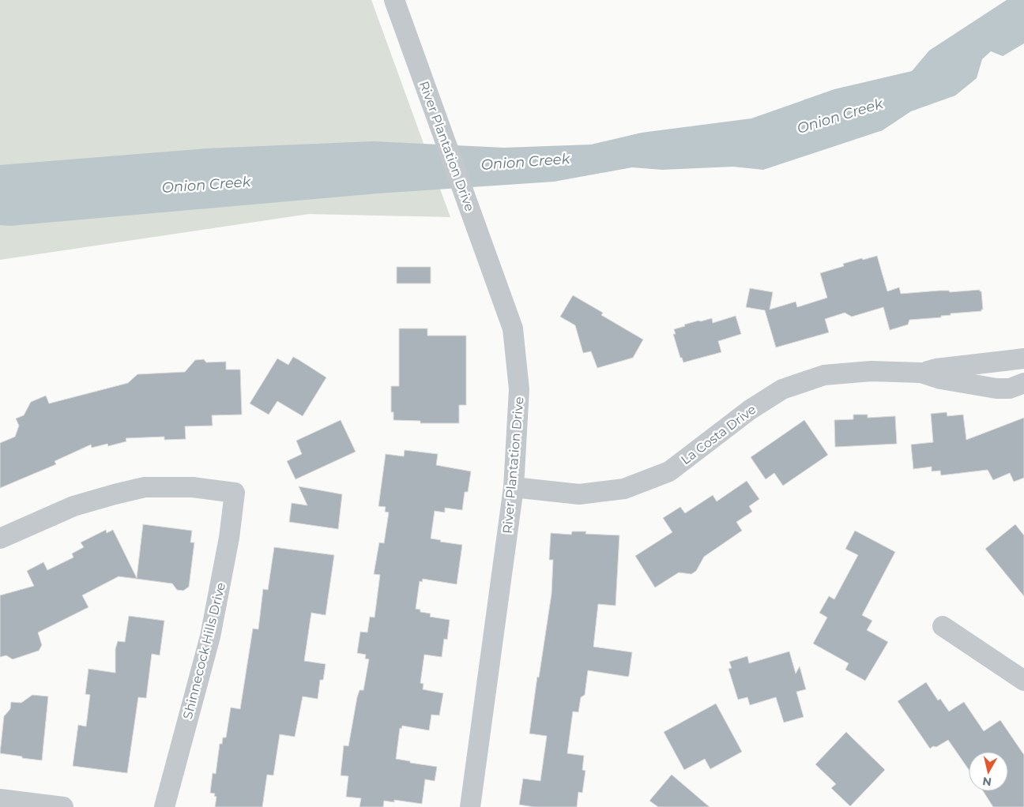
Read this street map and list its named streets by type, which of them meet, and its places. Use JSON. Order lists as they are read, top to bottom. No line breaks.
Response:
{"streets":{"street":["River Plantation Drive","La Costa Drive","Shinnecock Hills Drive"]},"crossings":[["River Plantation Drive","La Costa Drive"]],"water":["Onion Creek"],"north":"bottom"}
